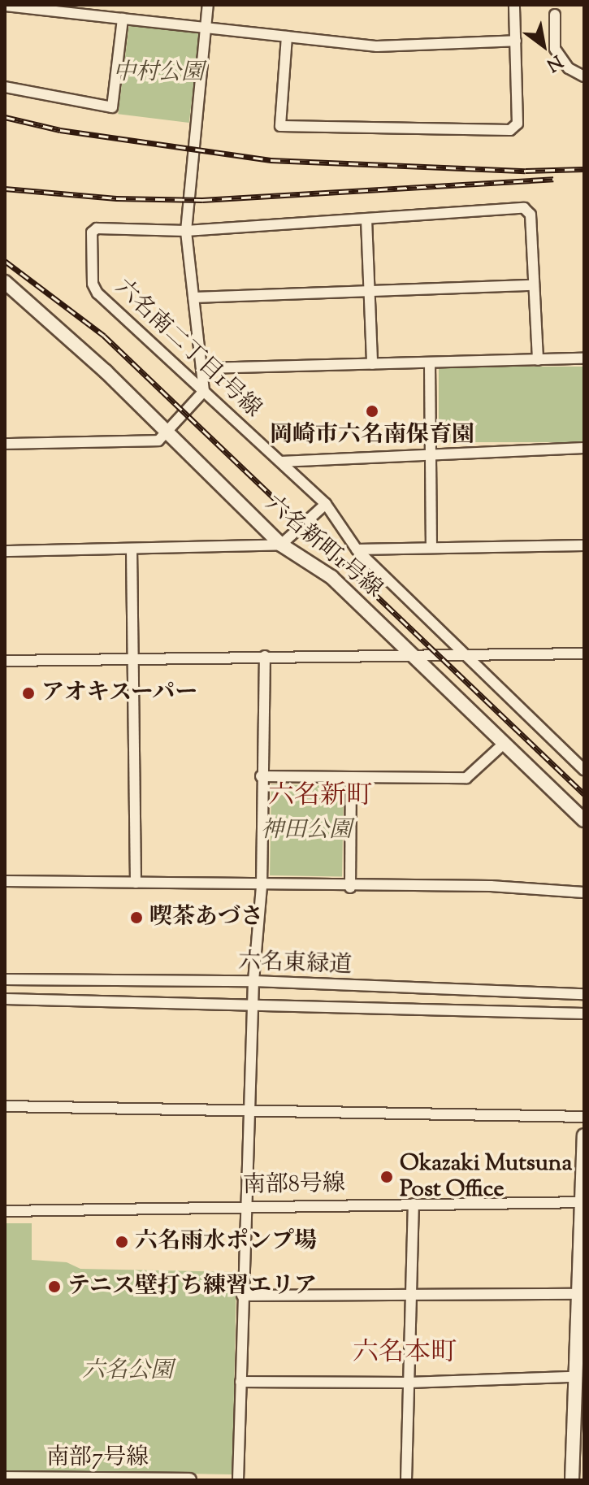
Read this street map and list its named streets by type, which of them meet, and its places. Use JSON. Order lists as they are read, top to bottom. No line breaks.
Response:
{"streets":{"street":["六名南二丁目1号線","六名新町1号線","六名東緑道","南部8号線","南部7号線"]},"districts":["六名新町","六名本町"],"parks":["中村公園","神田公園","六名公園"],"places":["岡崎市六名南保育園","アオキスーパー","喫茶あづさ","Okazaki Mutsuna Post Office","六名雨水ポンプ場","テニス壁打ち練習エリア"],"north":"bottom right"}
